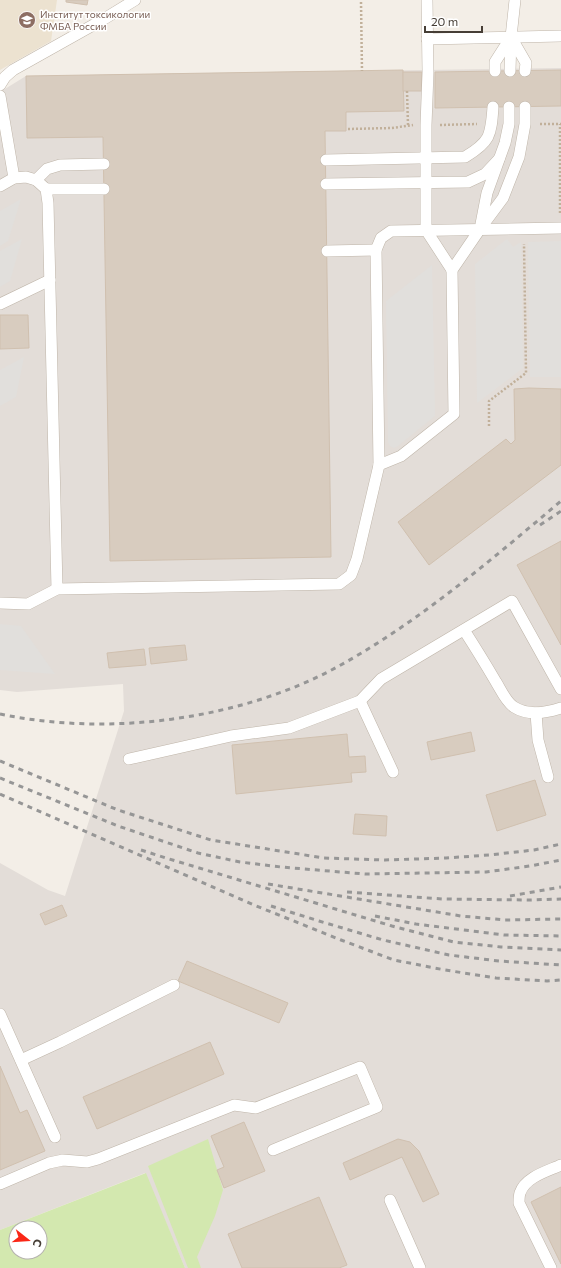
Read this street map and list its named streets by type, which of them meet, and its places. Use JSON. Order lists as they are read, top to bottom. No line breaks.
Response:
{"places":{"school or university":["Институт токсикологии ФМБА России"]},"scale_bar":"20 m","north":"right"}
